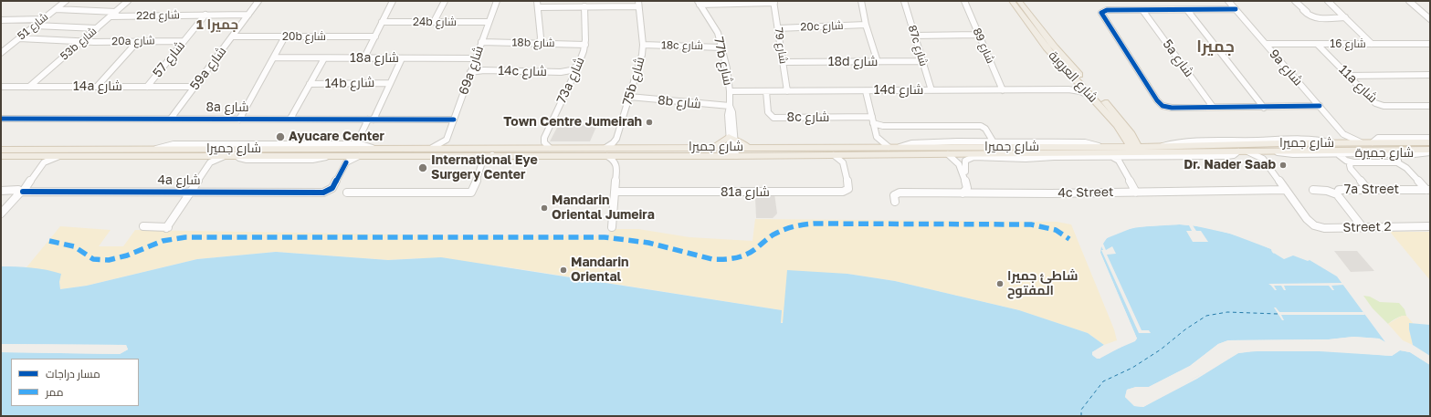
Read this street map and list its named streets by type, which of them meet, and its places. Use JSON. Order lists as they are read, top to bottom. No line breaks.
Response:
{"streets":{"main road":["شارع العروبة","شارع جميرا"],"street":["22d شارع","24b شارع","شارع 51","20c شارع","20b شارع","20a شارع","18b شارع","53b شارع","شارع 16","18c شارع","شارع 79","87c شارع","شارع 89","18a شارع","5a شارع","شارع 57","77b شارع","18d شارع","9a شارع","59a شارع","69a شارع","14c شارع","73a شارع","75b شارع","14b شارع","11a شارع","14a شارع","14d شارع","8b شارع","8a شارع","8c شارع","شارع جميرة","4a شارع","7a Street","81a شارع","4c Street","Street 2"]},"crossings":[["22d شارع","53b شارع"],["22d شارع","شارع 57"],["22d شارع","59a شارع"],["24b شارع","69a شارع"],["شارع 51","20a شارع"],["20c شارع","شارع 79"],["20b شارع","59a شارع"],["20a شارع","53b شارع"],["20a شارع","شارع 57"],["18b شارع","69a شارع"],["18b شارع","73a شارع"],["53b شارع","14a شارع"],["شارع 16","9a شارع"],["شارع 16","11a شارع"],["18c شارع","77b شارع"],["18c شارع","75b شارع"],["شارع 79","18d شارع"],["شارع 79","14d شارع"],["87c شارع","18d شارع"],["87c شارع","14d شارع"],["شارع 89","14d شارع"],["18a شارع","69a شارع"],["شارع 57","14a شارع"],["77b شارع","14d شارع"],["77b شارع","8b شارع"],["77b شارع","شارع جميرا"],["9a شارع","شارع جميرا"],["59a شارع","14a شارع"],["59a شارع","8a شارع"],["69a شارع","14c شارع"],["69a شارع","8a شارع"],["14c شارع","73a شارع"],["شارع العروبة","14d شارع"],["شارع العروبة","شارع جميرا"],["73a شارع","شارع جميرا"],["75b شارع","8b شارع"],["14d شارع","8c شارع"],["شارع جميرا","شارع جميرة"],["7a Street","Street 2"],["4c Street","Street 2"]],"districts":["جميرا 1","جميرا"],"places":["Town Centre Jumeirah","Ayucare Center","Dr. Nader Saab","International Eye Surgery Center","Mandarin Oriental Jumeira","Mandarin Oriental","شاطئ جميرا المفتوح"],"legend":["مسار دراجات","ممر"]}
